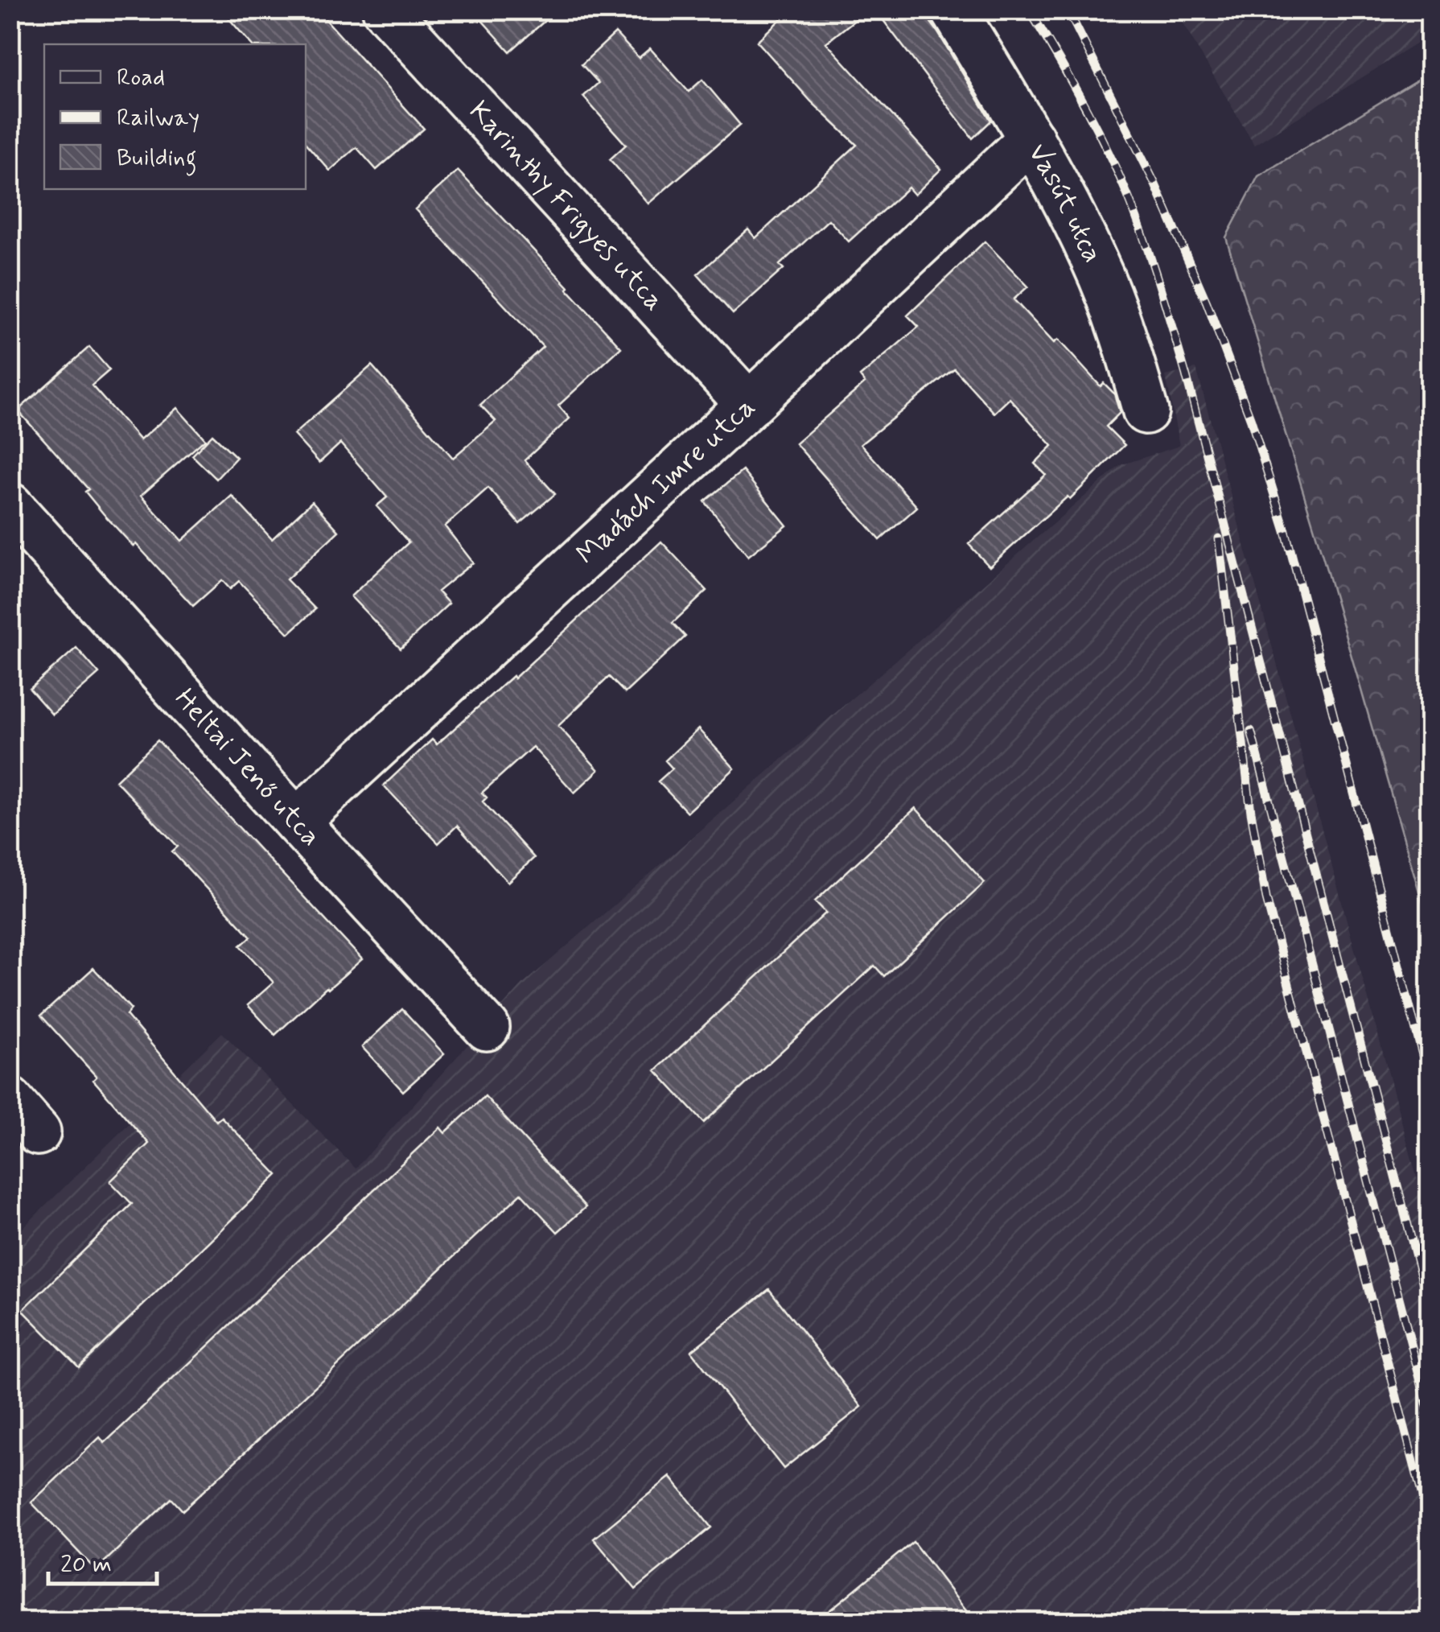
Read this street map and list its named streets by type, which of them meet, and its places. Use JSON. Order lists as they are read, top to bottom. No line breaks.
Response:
{"streets":{"street":["Vasút utca","Karinthy Frigyes utca","Madách Imre utca","Heltai Jenő utca"]},"crossings":[["Vasút utca","Madách Imre utca"],["Karinthy Frigyes utca","Madách Imre utca"],["Madách Imre utca","Heltai Jenő utca"]],"legend":["Road","Railway","Building"],"scale_bar":"20 m"}
